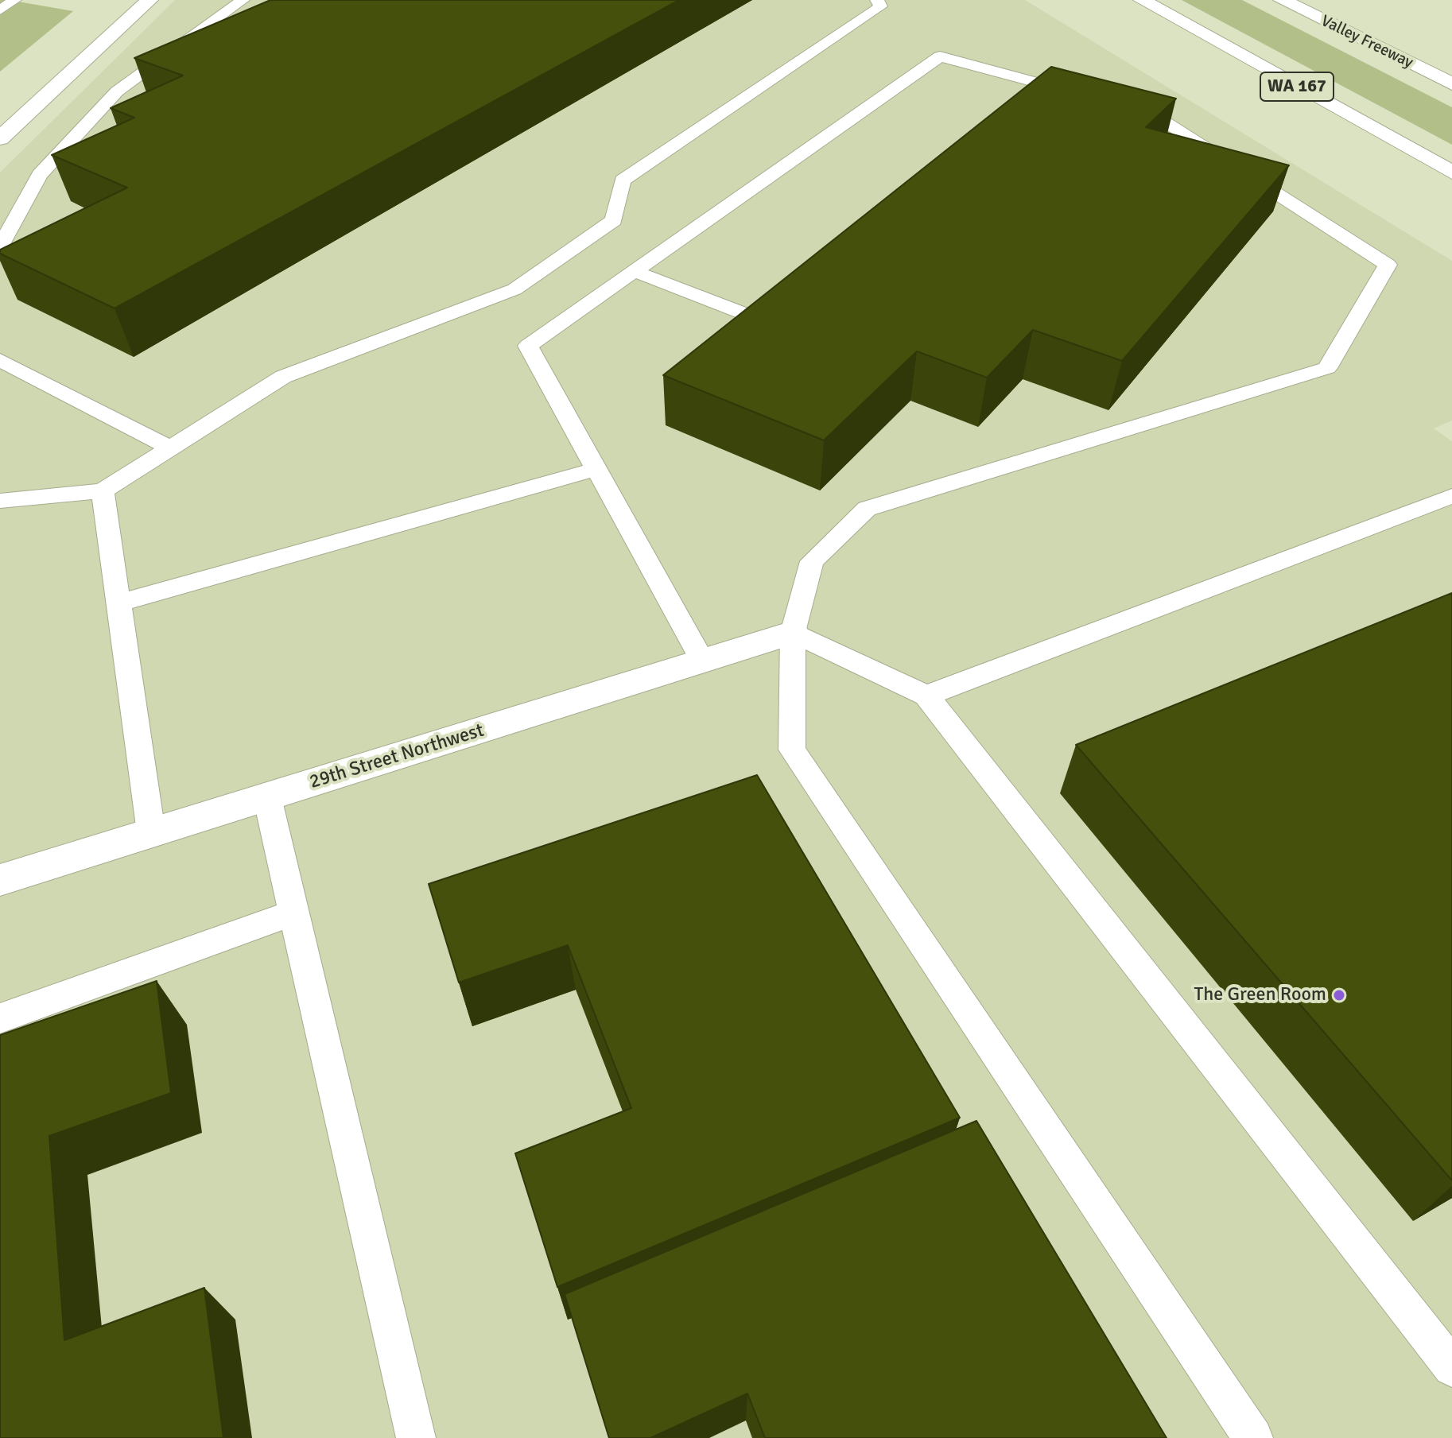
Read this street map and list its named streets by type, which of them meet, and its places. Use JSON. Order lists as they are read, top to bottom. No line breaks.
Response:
{"streets":{"main road":["Valley Freeway","WA 167","29th Street Northwest"]},"places":["The Green Room"]}
